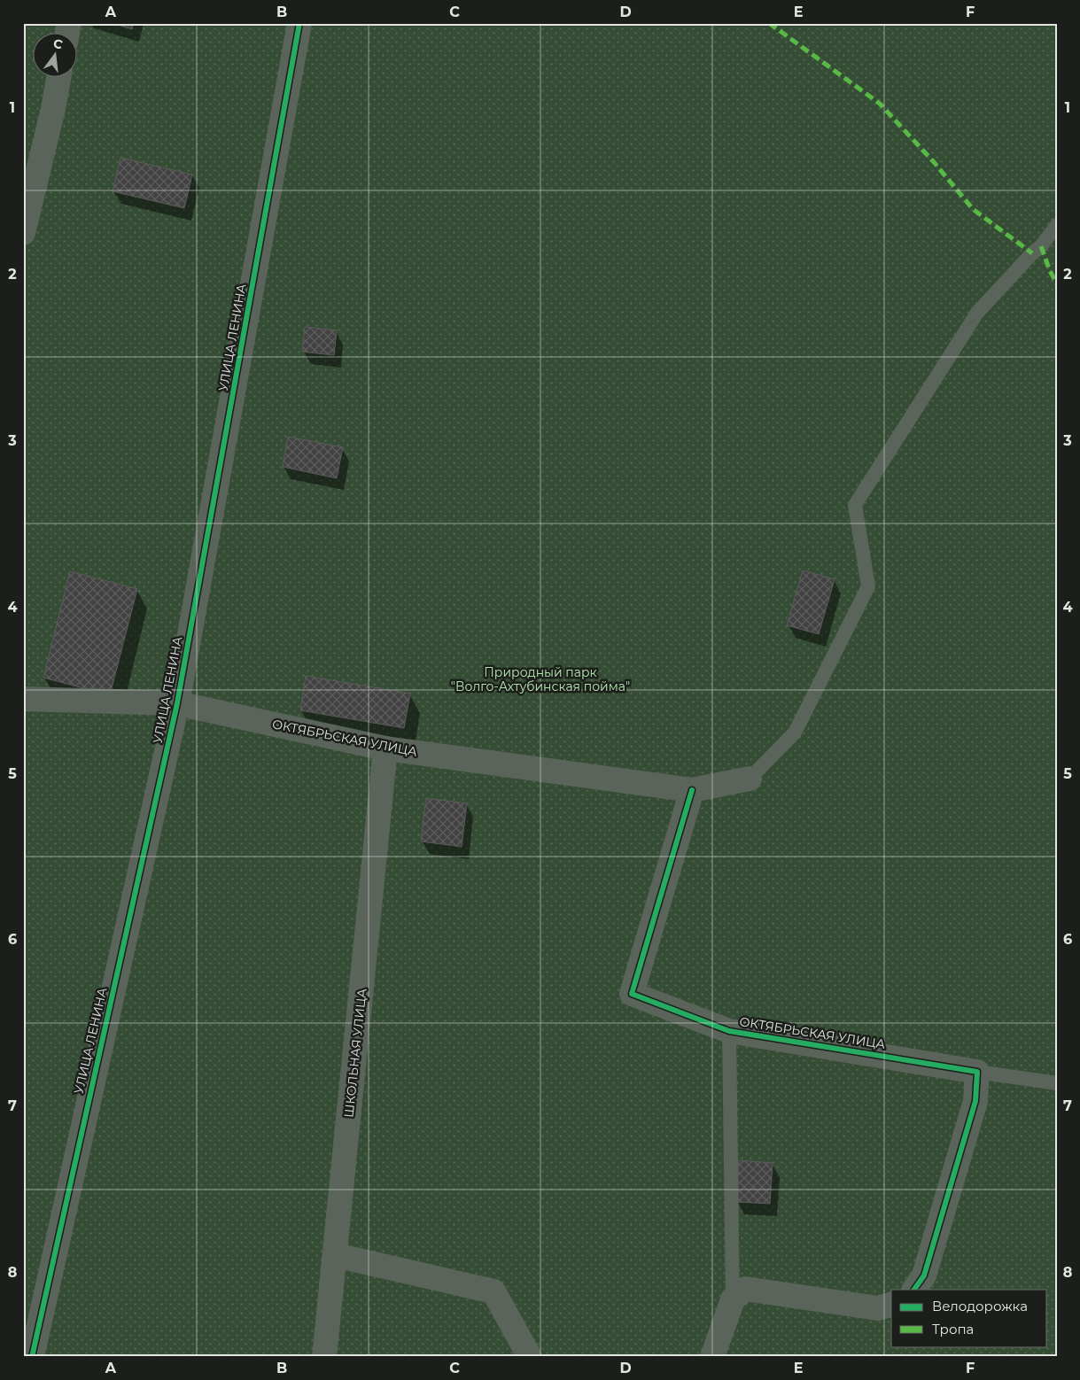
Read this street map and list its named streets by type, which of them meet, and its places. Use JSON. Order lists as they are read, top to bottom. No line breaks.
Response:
{"streets":{"street":["УЛИЦА ЛЕНИНА","ОКТЯБРЬСКАЯ УЛИЦА","ШКОЛЬНАЯ УЛИЦА"]},"crossings":[["УЛИЦА ЛЕНИНА","ОКТЯБРЬСКАЯ УЛИЦА"],["ОКТЯБРЬСКАЯ УЛИЦА","ШКОЛЬНАЯ УЛИЦА"]],"parks":["Природный парк \"Волго-Ахтубинская пойма\""],"legend":["Велодорожка","Тропа"],"north":"top","grid":{"columns":["A","B","C","D","E","F"],"rows":["1","2","3","4","5","6","7","8"]}}
